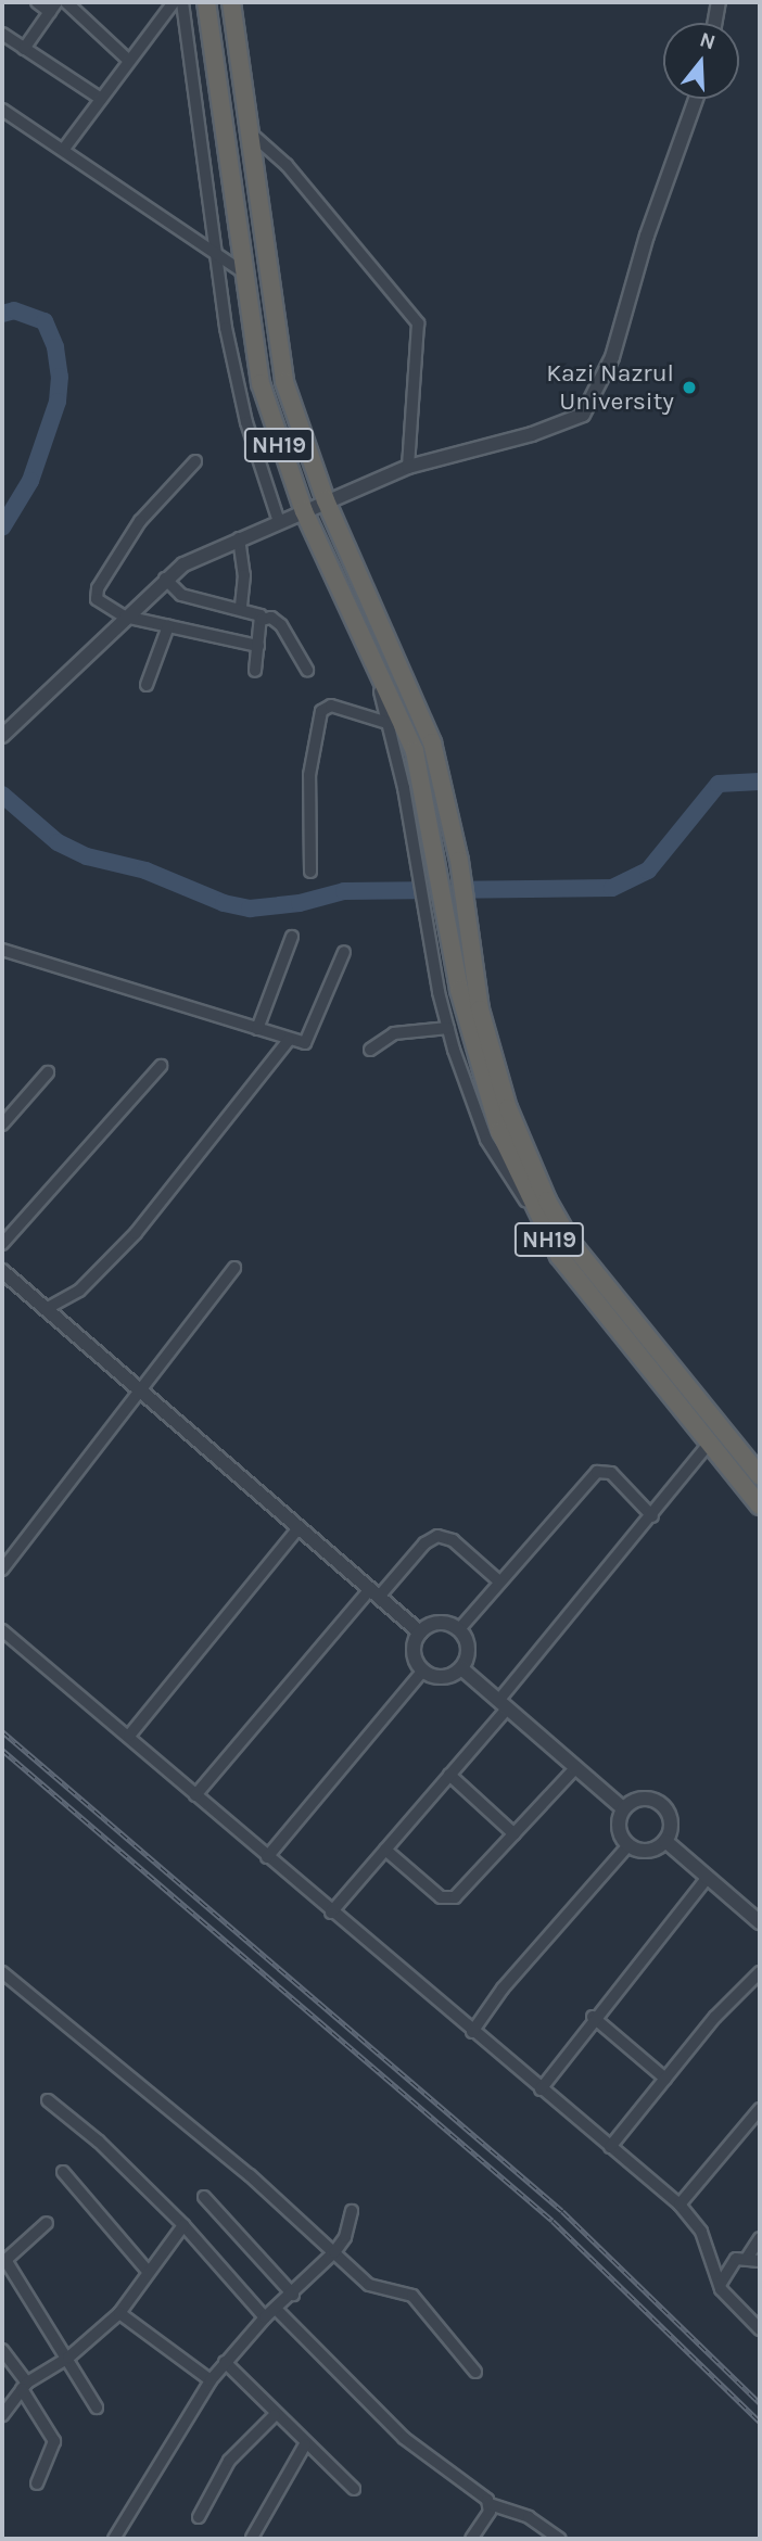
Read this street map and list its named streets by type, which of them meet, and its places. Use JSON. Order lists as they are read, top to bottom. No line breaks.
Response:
{"streets":{"highway":["NH19"]},"places":["Kazi Nazrul University"],"north":"top"}
